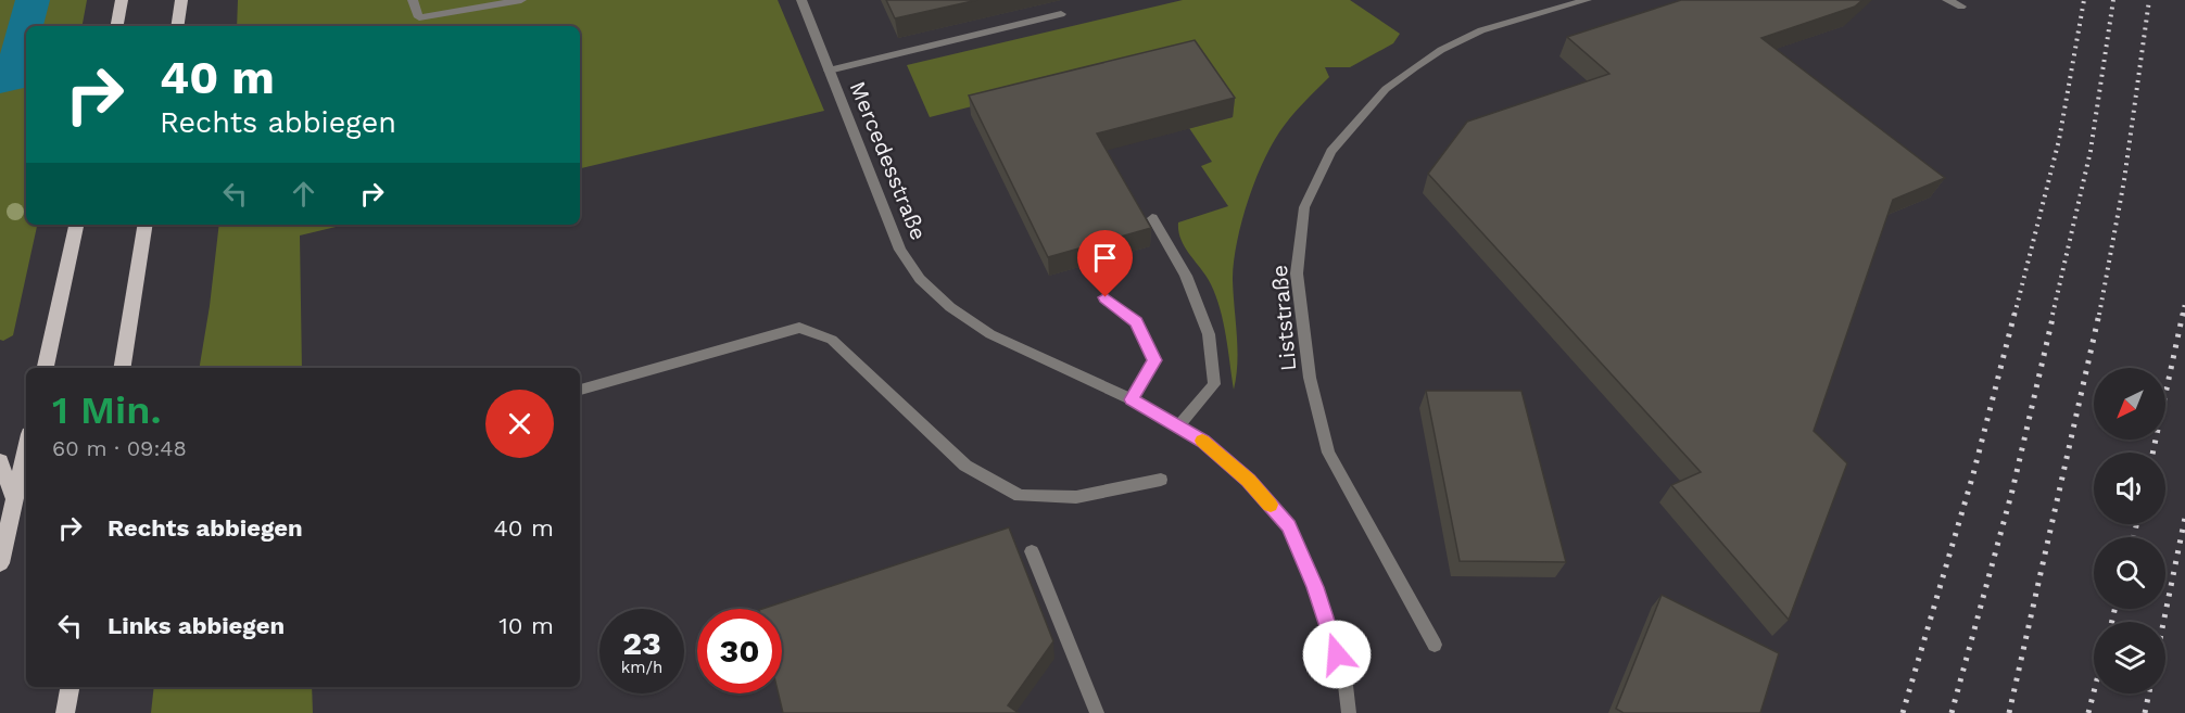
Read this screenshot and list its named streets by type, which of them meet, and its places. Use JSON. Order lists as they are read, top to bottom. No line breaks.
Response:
{"streets":{"street":["Mercedesstraße","Liststraße"]},"north":"bottom left","page":{"turn":["40 m","Rechts abbiegen"],"heading":["1 Min.","60 m · 09:48"],"list":[{"name":"Rechts abbiegen","value":"40 m"},{"name":"Links abbiegen","value":"10 m"}],"speed":"23 km/h","limit":"30"}}
